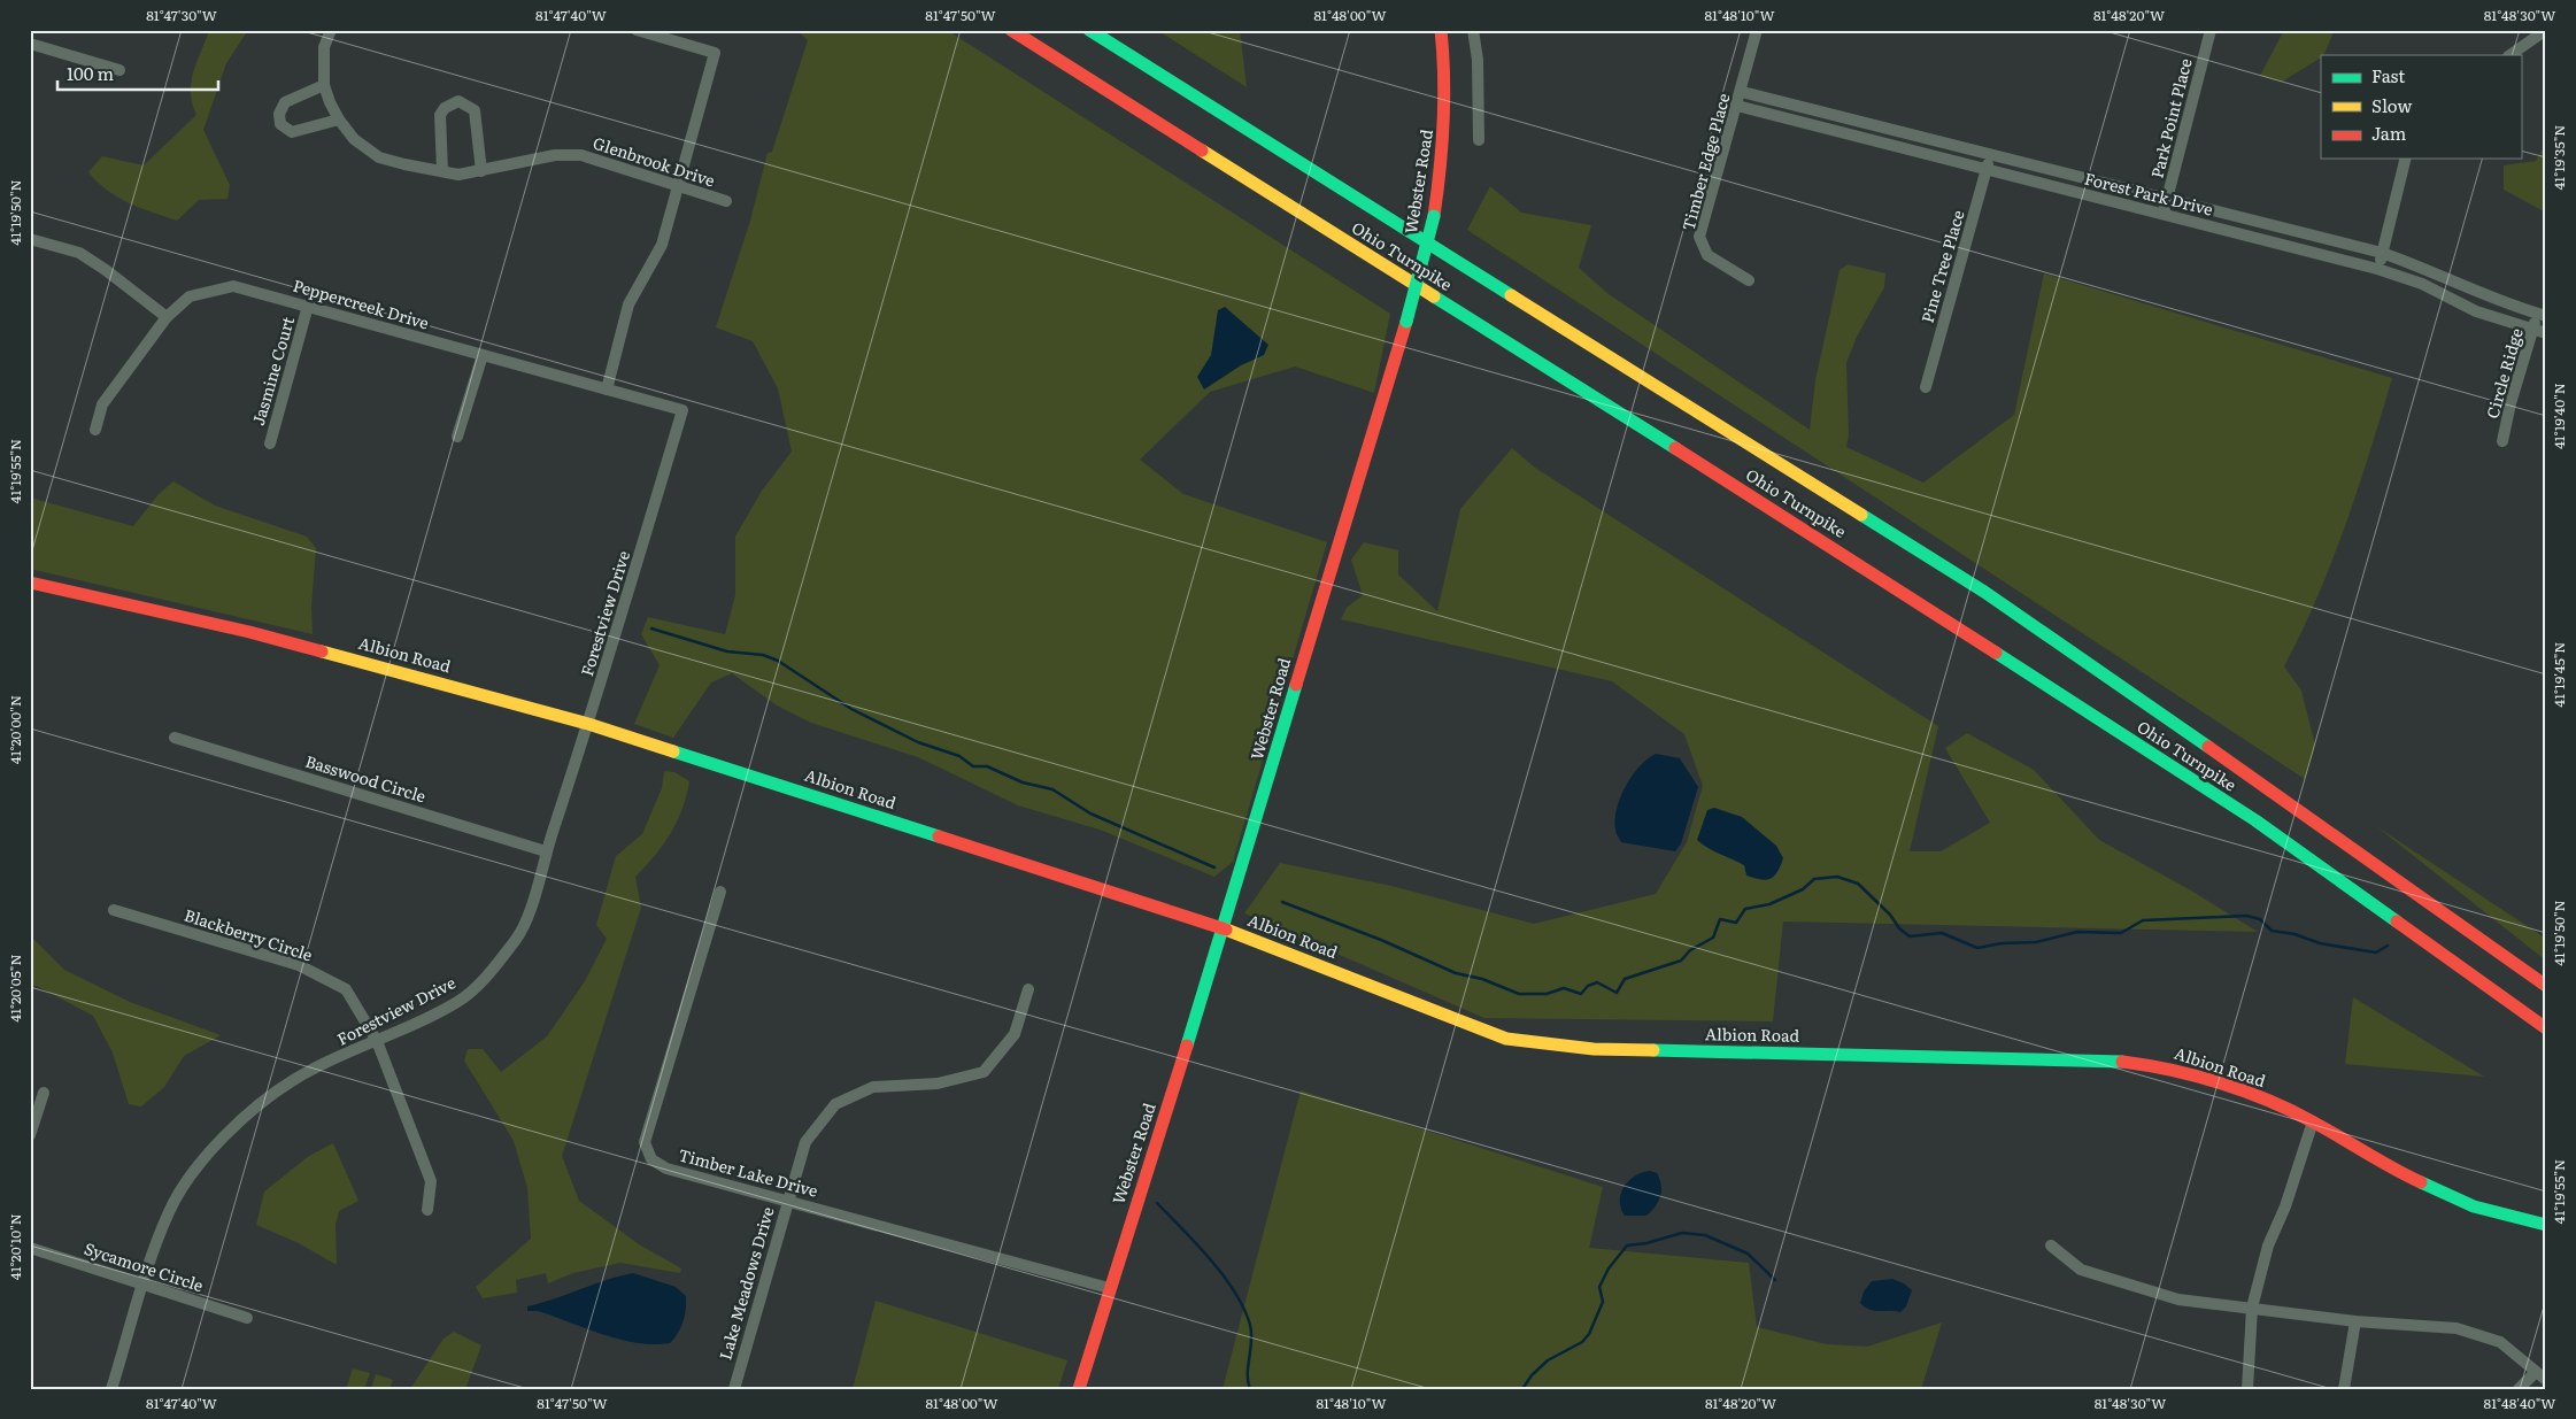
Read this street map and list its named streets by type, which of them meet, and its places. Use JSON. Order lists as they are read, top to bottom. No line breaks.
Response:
{"streets":{"main road":["Webster Road","Ohio Turnpike","Albion Road"],"street":["Park Point Place","Glenbrook Drive","Timber Edge Place","Forest Park Drive","Pine Tree Place","Peppercreek Drive","Jasmine Court","Circle Ridge","Forestview Drive","Basswood Circle","Blackberry Circle","Timber Lake Drive","Sycamore Circle","Lake Meadows Drive"]},"crossings":[["Park Point Place","Forest Park Drive"],["Timber Edge Place","Forest Park Drive"],["Webster Road","Albion Road"],["Webster Road","Timber Lake Drive"],["Forest Park Drive","Pine Tree Place"],["Forest Park Drive","Circle Ridge"],["Peppercreek Drive","Jasmine Court"],["Peppercreek Drive","Forestview Drive"],["Forestview Drive","Albion Road"],["Forestview Drive","Basswood Circle"],["Forestview Drive","Blackberry Circle"],["Forestview Drive","Sycamore Circle"],["Timber Lake Drive","Lake Meadows Drive"]],"legend":["Fast","Slow","Jam"],"scale_bar":"100 m","coordinates":["81°47'30\"W","81°47'40\"W","81°47'50\"W","81°48'00\"W","81°48'10\"W","81°48'20\"W","81°48'30\"W","41°19'35\"N","41°19'50\"N","41°19'40\"N","41°19'55\"N","41°19'45\"N","41°20'00\"N","41°20'05\"N","41°20'10\"N","81°48'40\"W"]}
